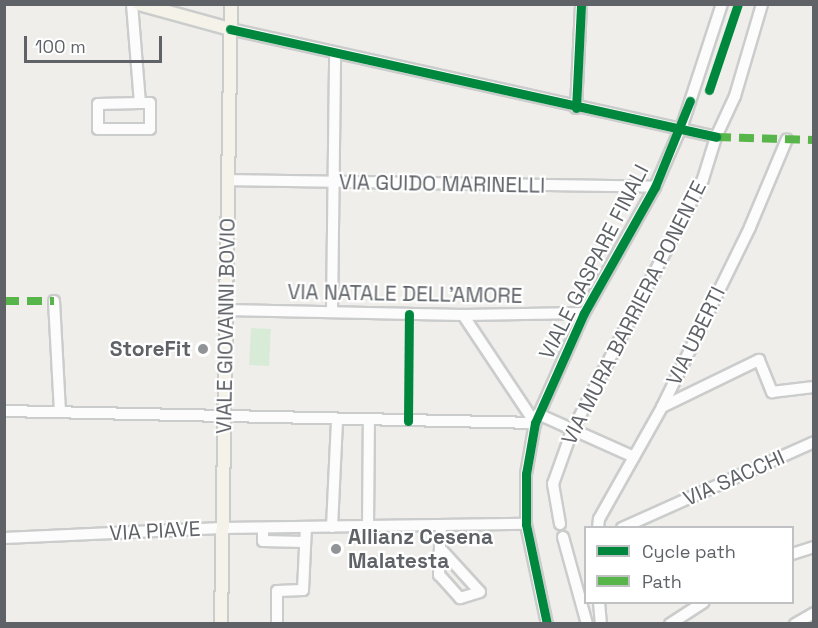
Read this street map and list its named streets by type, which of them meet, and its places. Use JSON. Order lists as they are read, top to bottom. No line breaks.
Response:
{"streets":{"main road":["VIALE GIOVANNI BOVIO"],"street":["VIA GUIDO MARINELLI","VIALE GASPARE FINALI","VIA NATALE DELL'AMORE","VIA MURA BARRIERA PONENTE","VIA UBERTI","VIA SACCHI","VIA PIAVE"]},"crossings":[["VIA GUIDO MARINELLI","VIALE GASPARE FINALI"],["VIA GUIDO MARINELLI","VIALE GIOVANNI BOVIO"],["VIALE GASPARE FINALI","VIA NATALE DELL'AMORE"],["VIALE GASPARE FINALI","VIA PIAVE"],["VIA NATALE DELL'AMORE","VIALE GIOVANNI BOVIO"],["VIALE GIOVANNI BOVIO","VIA PIAVE"]],"places":["StoreFit","Allianz Cesena Malatesta"],"legend":["Cycle path","Path"],"scale_bar":"100 m"}
